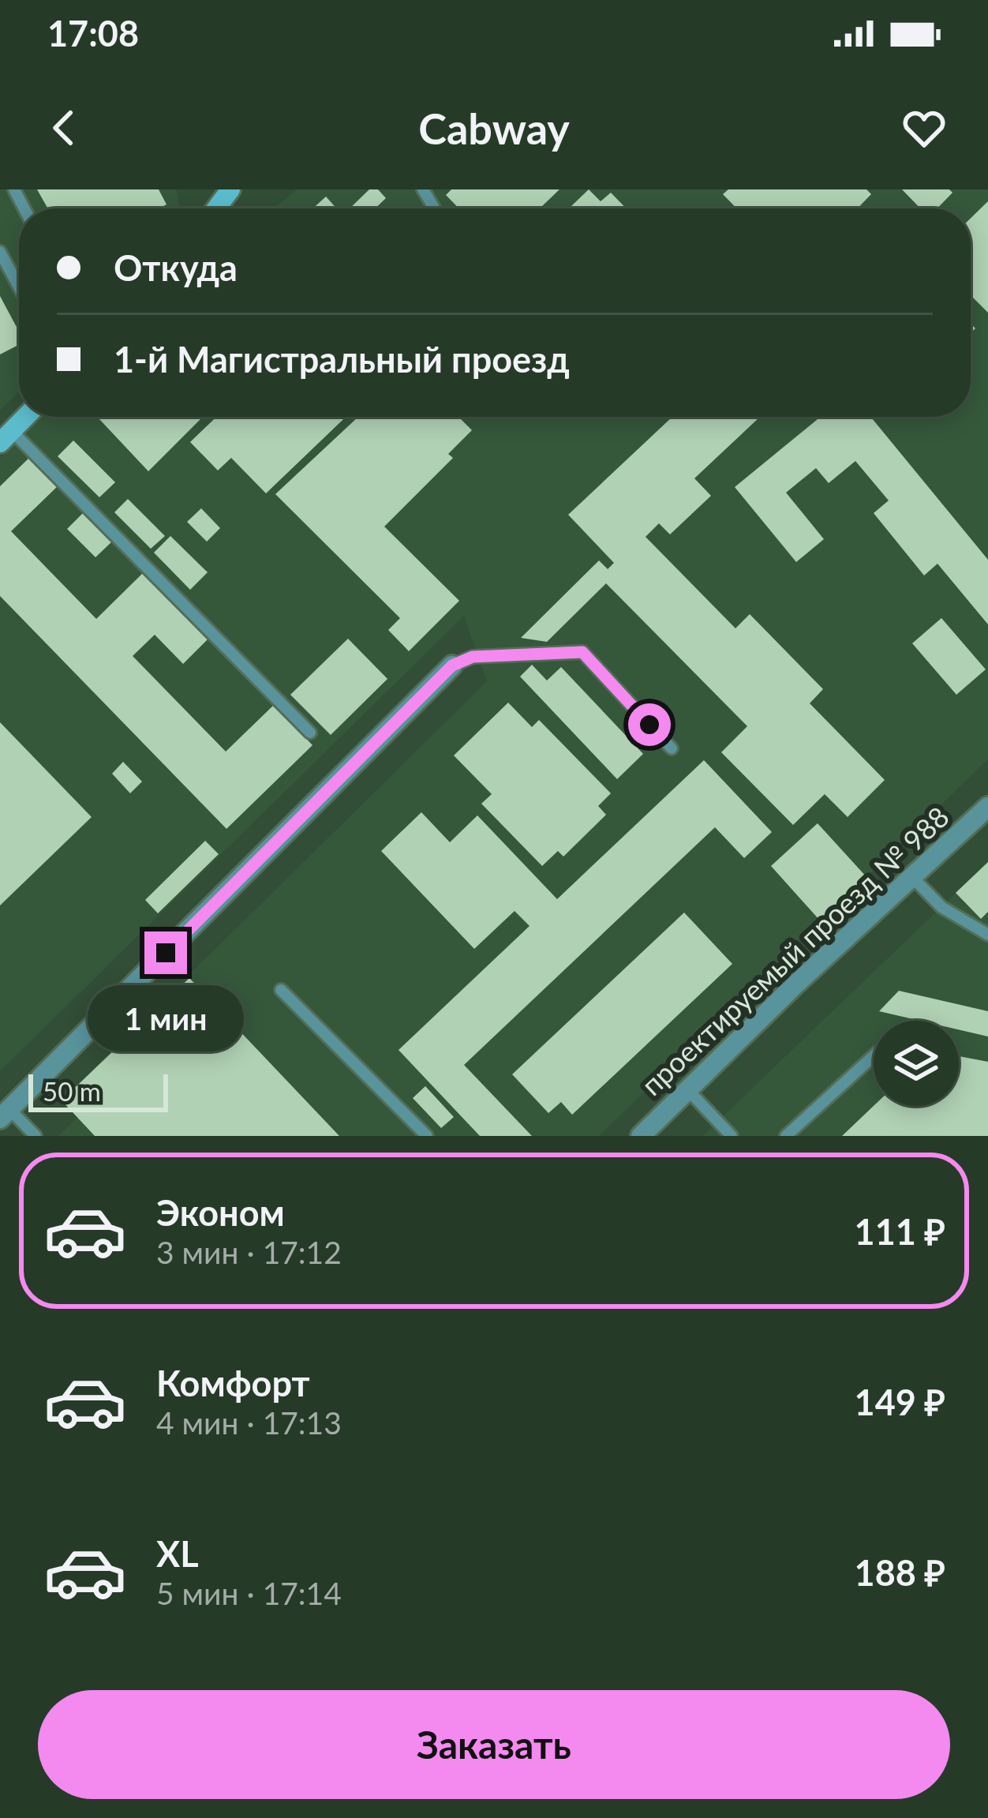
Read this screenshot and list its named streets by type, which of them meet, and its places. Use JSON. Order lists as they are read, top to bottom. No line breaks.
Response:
{"streets":{"street":["проектируемый проезд № 988"]},"scale_bar":"50 m","page":{"status":"17:08","header":"Cabway","banner":["Откуда","1-й Магистральный проезд"],"bubble":"1 мин","scale":"50 m","list":[{"name":"Эконом","note":"3 мин · 17:12","value":"111 ₽"},{"name":"Комфорт","note":"4 мин · 17:13","value":"149 ₽"},{"name":"XL","note":"5 мин · 17:14","value":"188 ₽"}],"buttons":"Заказать"}}
